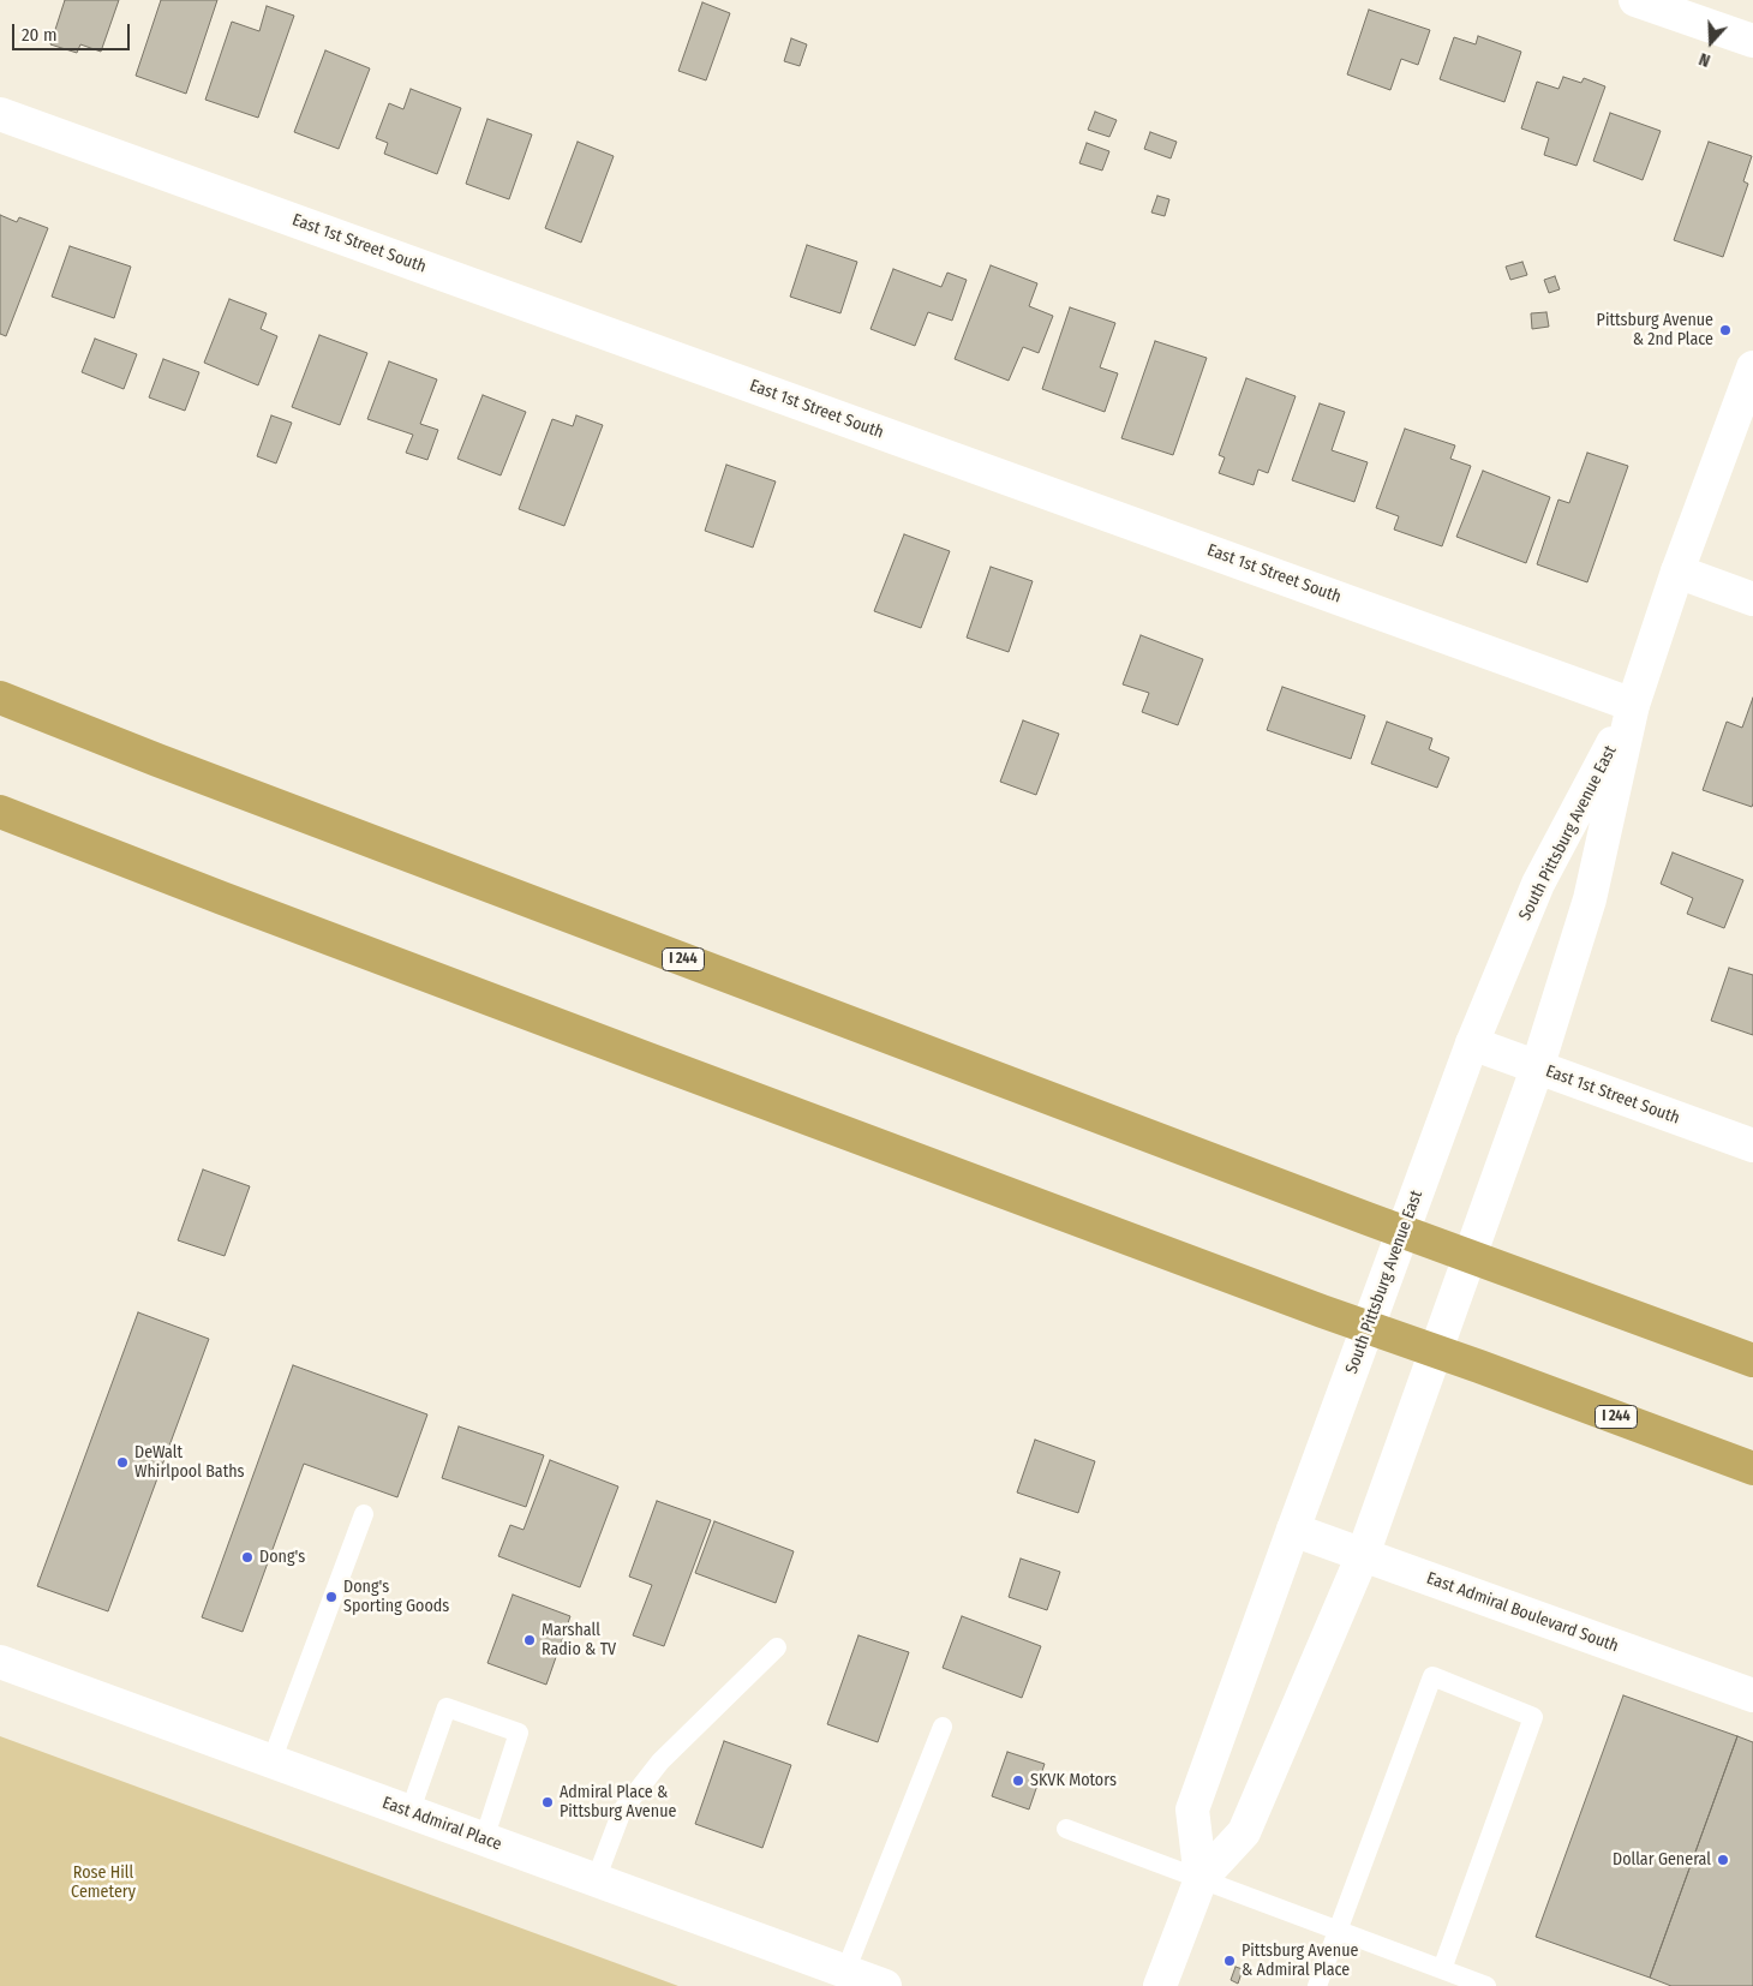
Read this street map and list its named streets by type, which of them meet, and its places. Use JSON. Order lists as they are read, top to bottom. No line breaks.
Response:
{"streets":{"highway":["I 244"],"street":["East 1st Street South","South Pittsburg Avenue East","East Admiral Boulevard South","East Admiral Place"]},"crossings":[["East 1st Street South","South Pittsburg Avenue East"],["South Pittsburg Avenue East","East Admiral Boulevard South"]],"parks":["Rose Hill Cemetery"],"places":["Pittsburg Avenue & 2nd Place","DeWalt Whirlpool Baths","Dong's","Dong's Sporting Goods","Marshall Radio & TV","SKVK Motors","Admiral Place & Pittsburg Avenue","Dollar General","Pittsburg Avenue & Admiral Place"],"scale_bar":"20 m","north":"bottom"}
